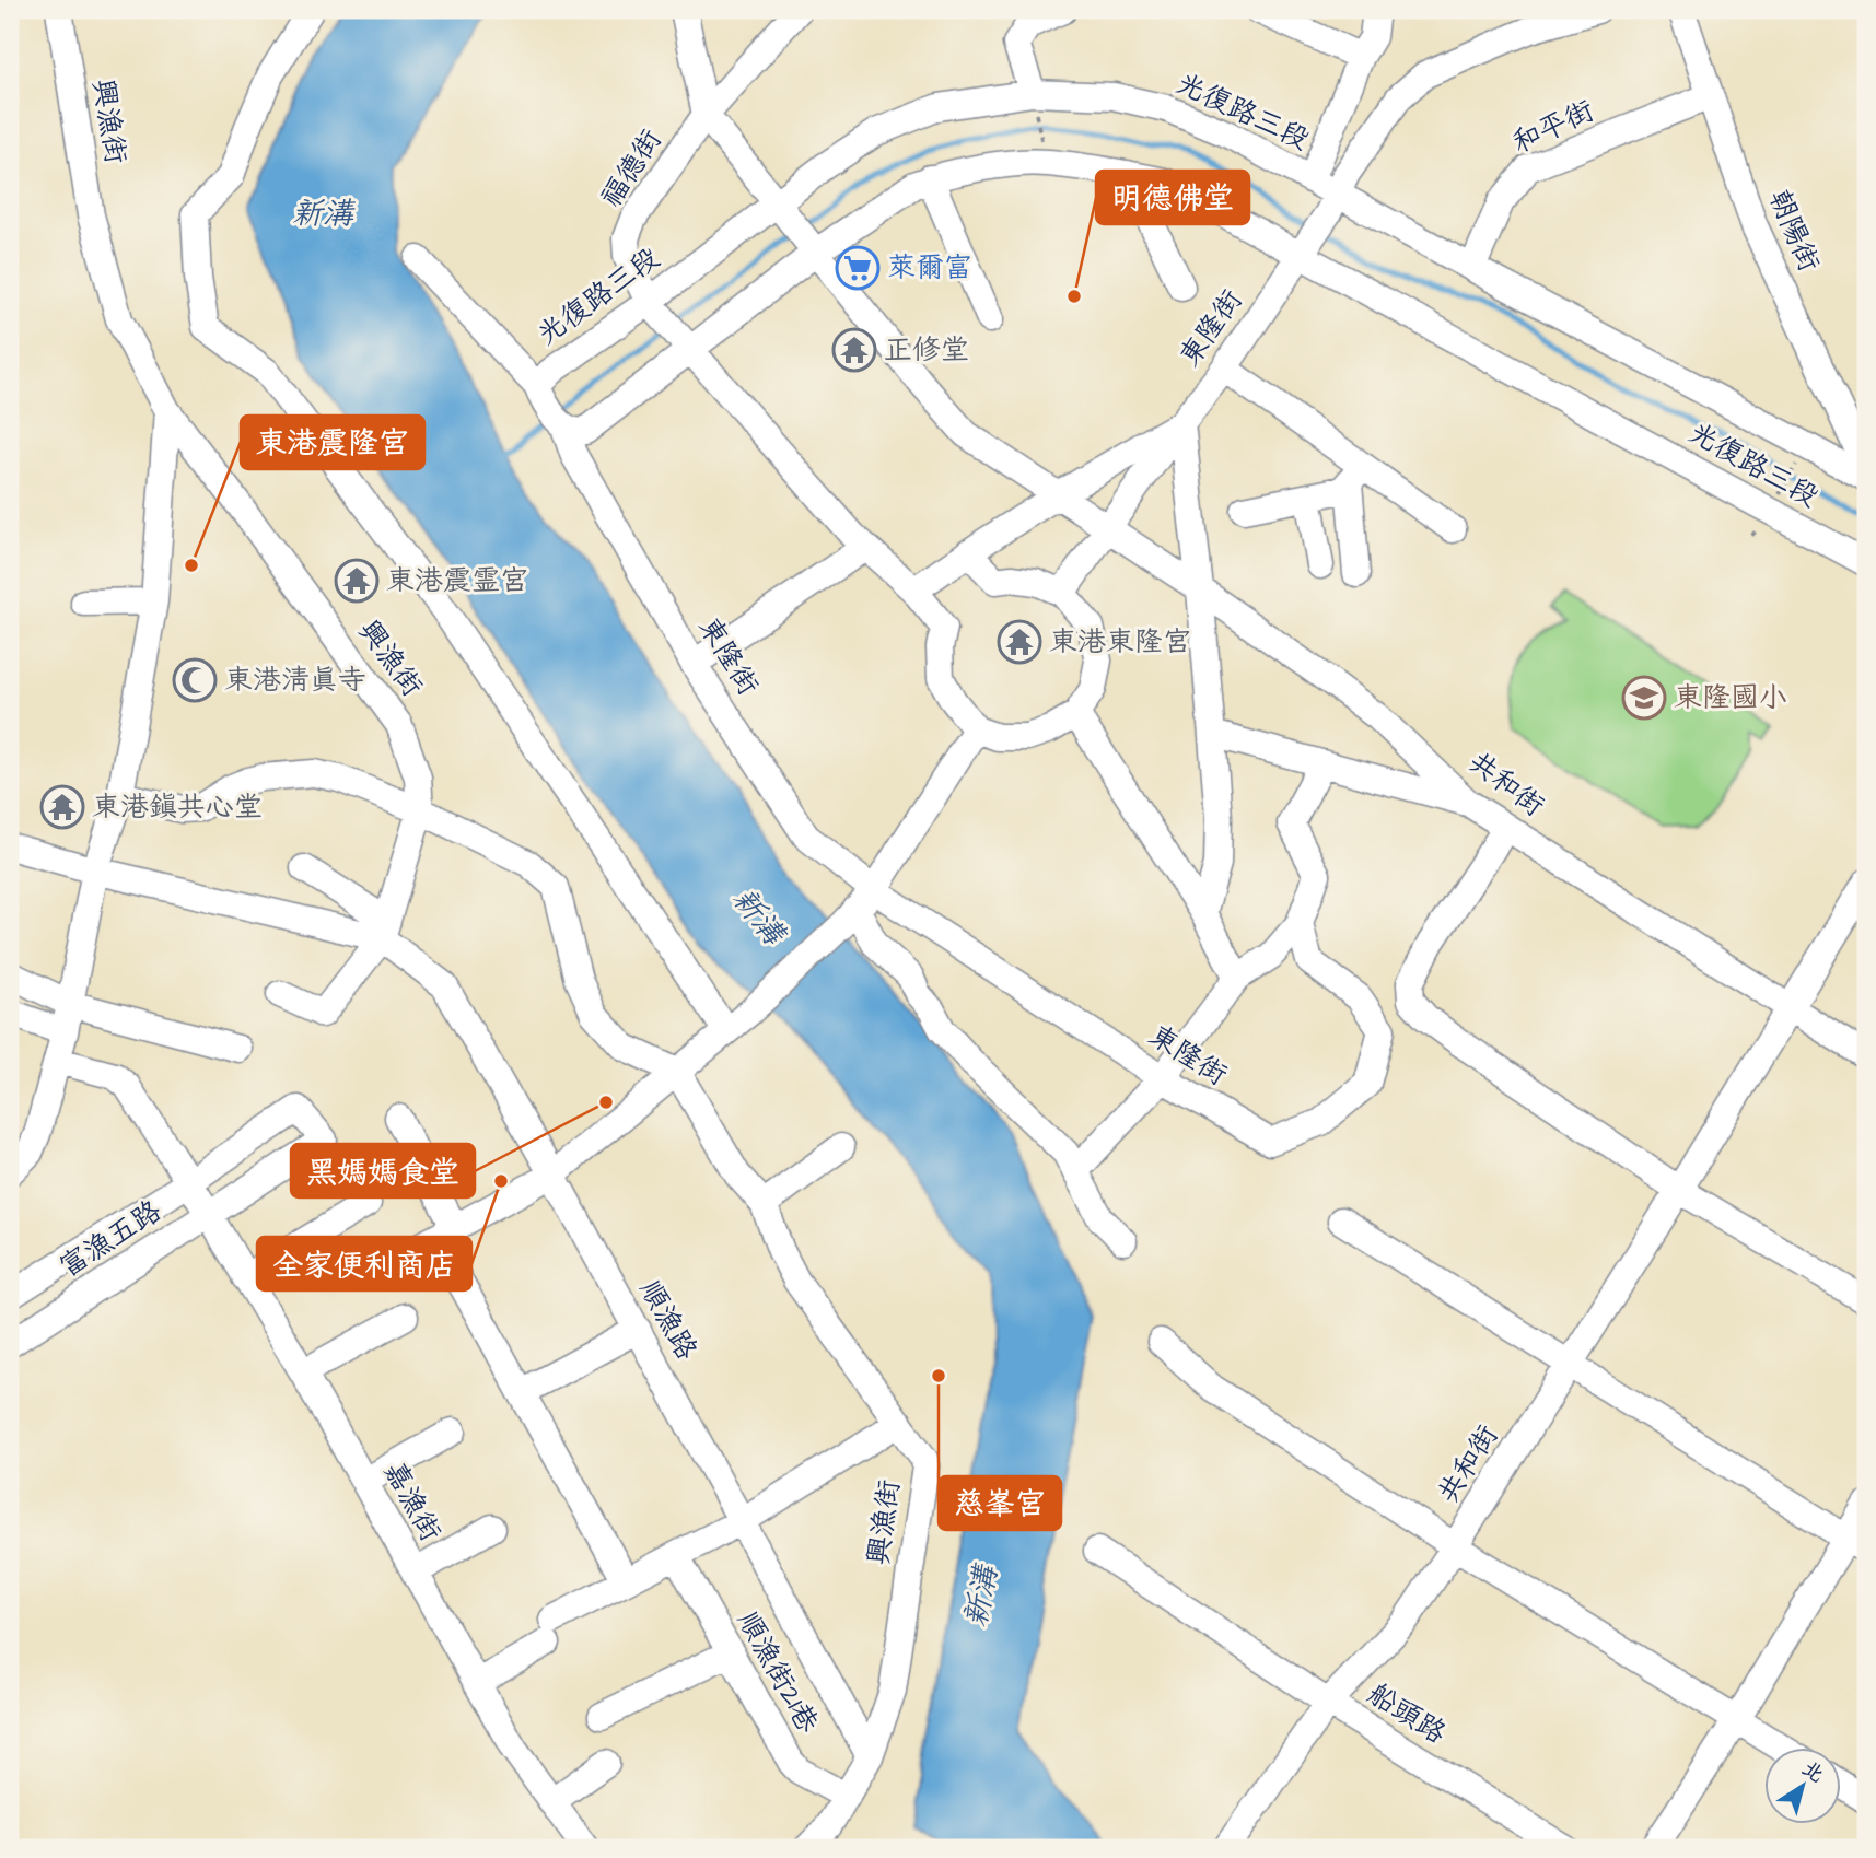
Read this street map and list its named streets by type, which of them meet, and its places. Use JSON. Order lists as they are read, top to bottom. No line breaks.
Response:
{"streets":{"street":["光復路三段","興漁街","和平街","福德街","朝陽街","東隆街","共和街","富漁五路","順漁路","嘉漁街","順漁街21巷","船頭路"]},"crossings":[["光復路三段","和平街"],["光復路三段","福德街"],["光復路三段","朝陽街"],["光復路三段","東隆街"],["興漁街","順漁路"],["興漁街","順漁街21巷"],["和平街","朝陽街"],["東隆街","共和街"],["共和街","船頭路"],["富漁五路","嘉漁街"]],"water":["新溝"],"places":{"supermarket":["萊爾富"],"other":["明德佛堂","東港震隆宮","黑媽媽食堂","全家便利商店","慈峯宮"],"temple":["正修堂","東港震霊宮","東港東隆宮","東港鎮共心堂"],"mosque":["東港清真寺"],"school or university":["東隆國小"]},"north":"top right"}
